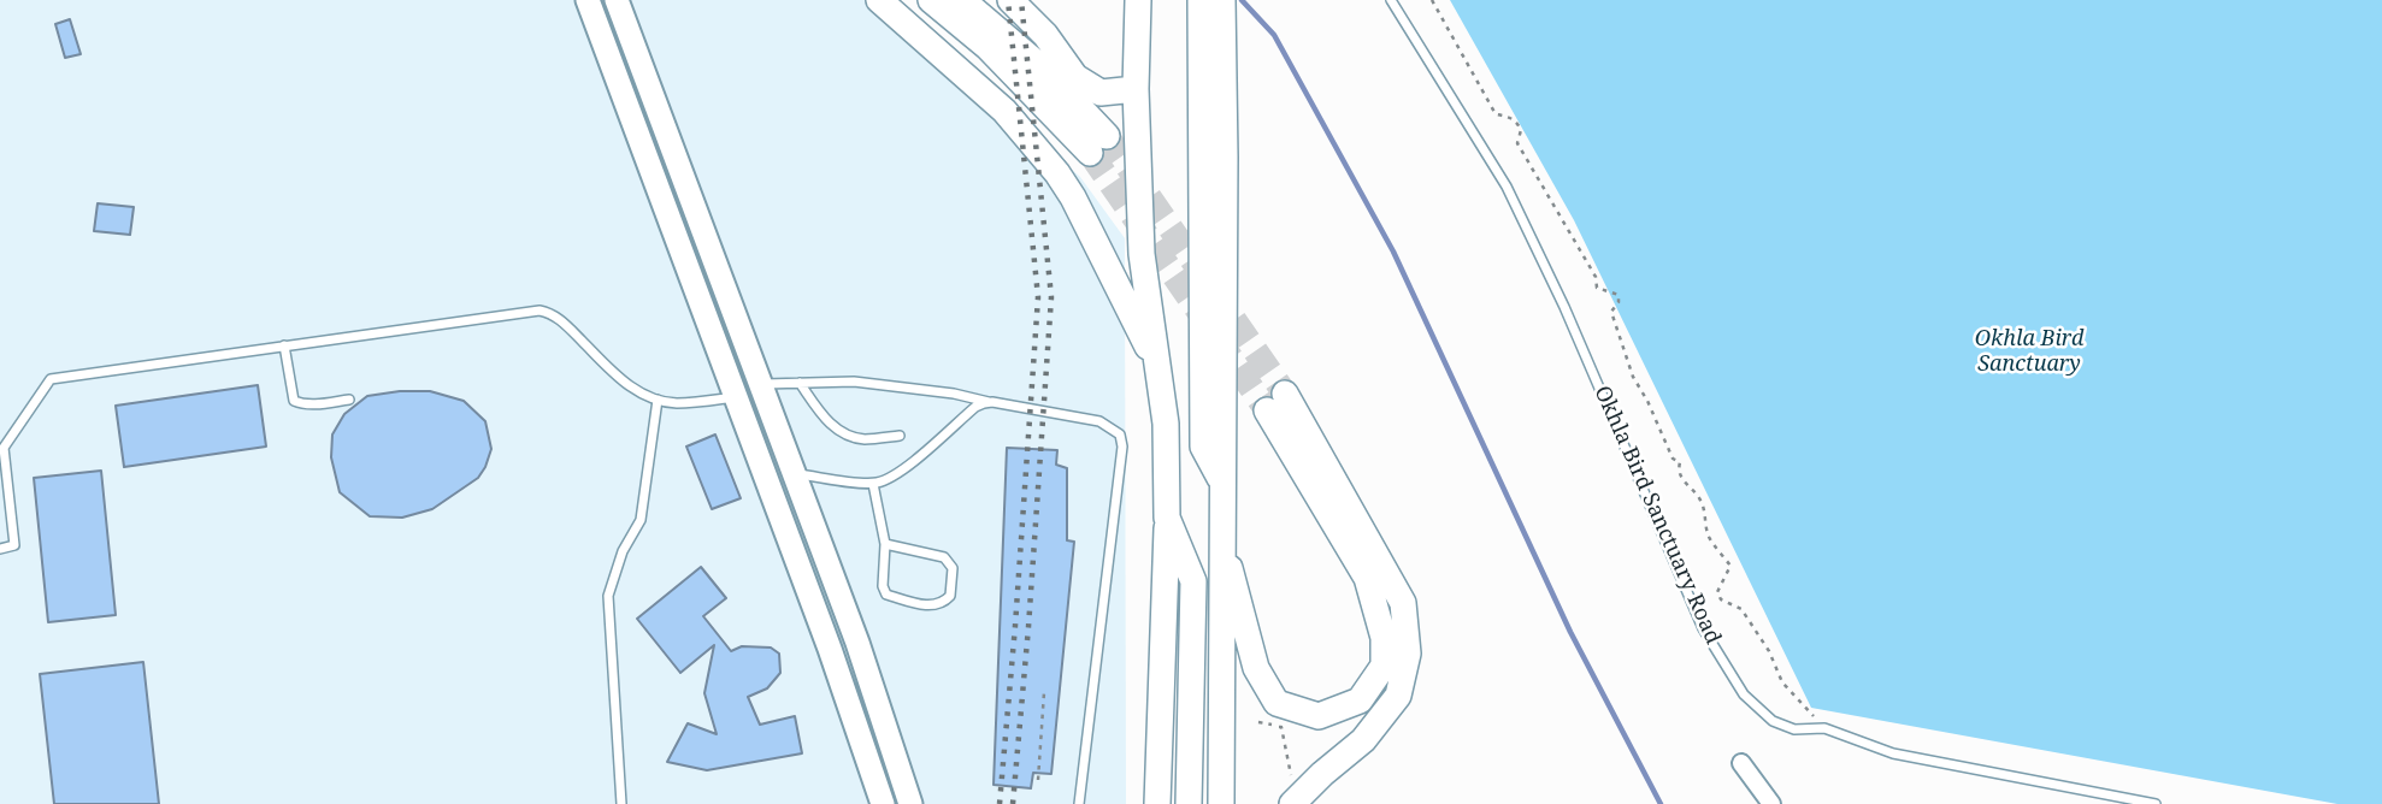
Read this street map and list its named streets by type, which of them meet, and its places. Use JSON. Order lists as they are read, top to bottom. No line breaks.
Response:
{"streets":{"lane":["Okhla Bird Sanctuary Road"]},"parks":["Okhla Bird Sanctuary"]}
